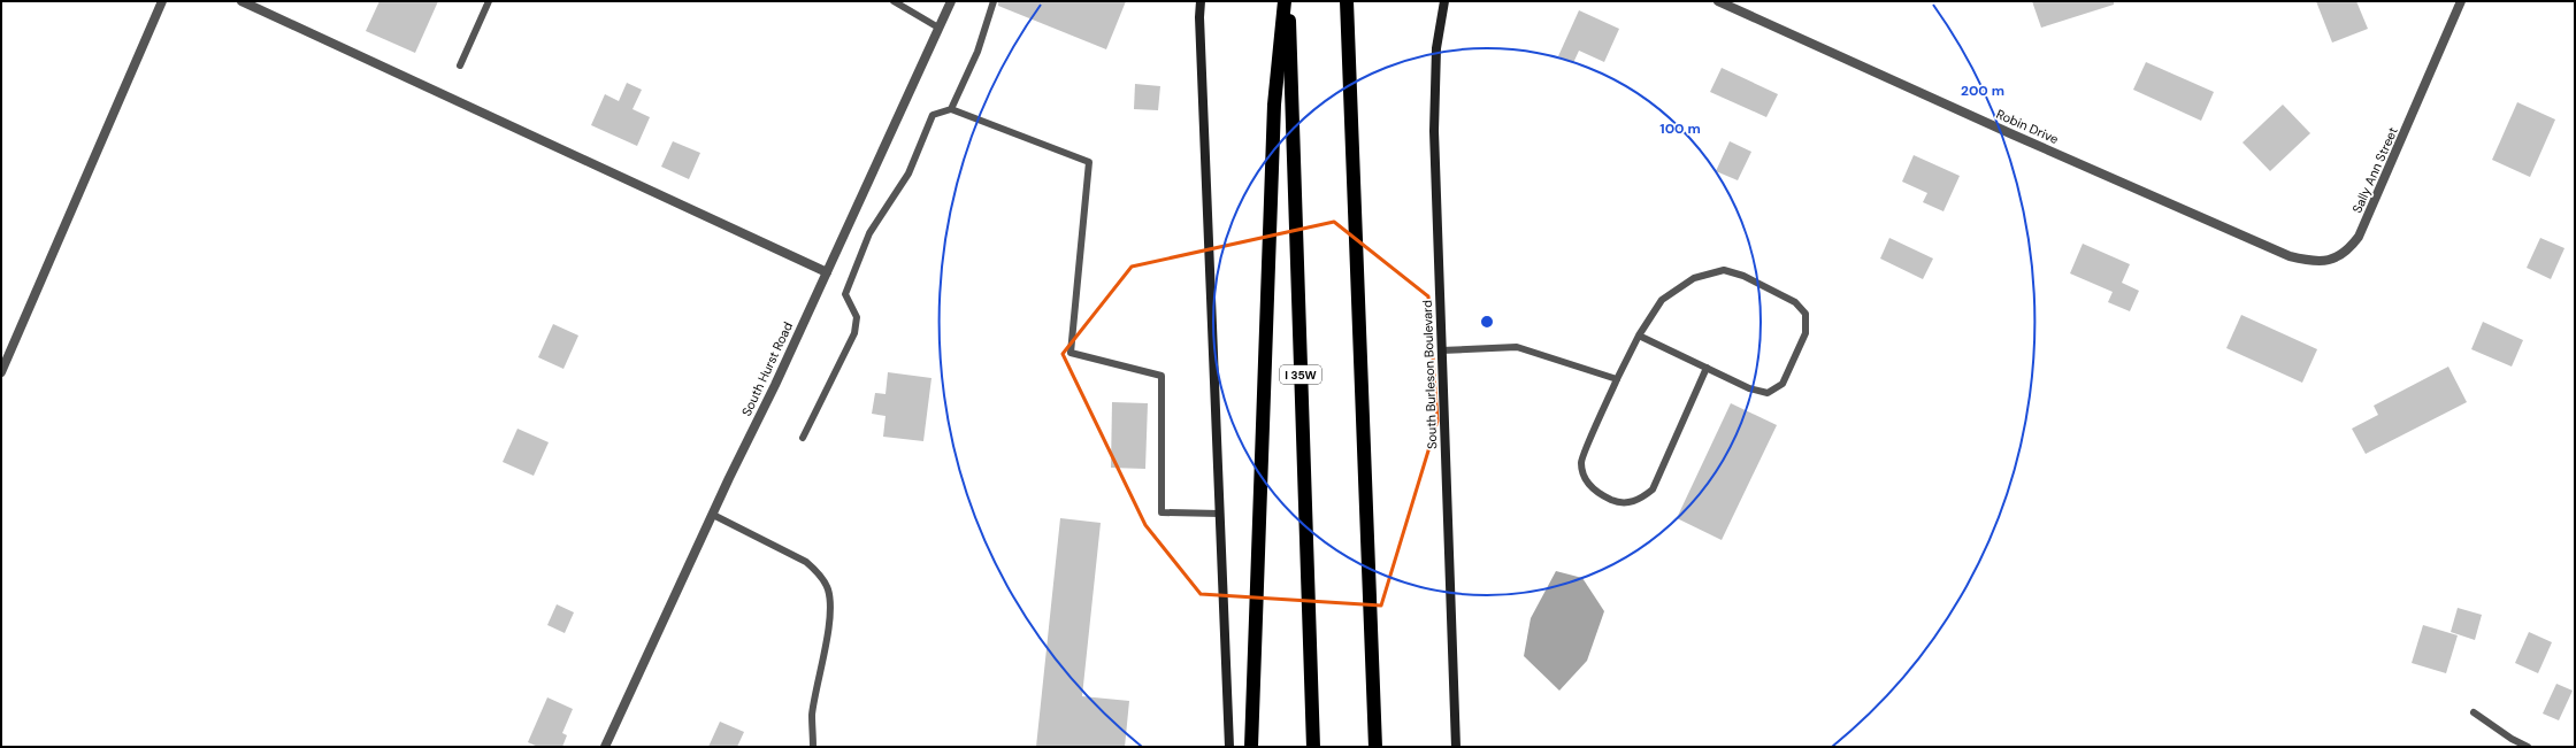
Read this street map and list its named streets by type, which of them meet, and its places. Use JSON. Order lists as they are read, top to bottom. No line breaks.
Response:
{"streets":{"highway":["I 35W"],"main road":["South Burleson Boulevard"],"street":["Robin Drive","Sally Ann Street","South Hurst Road"]},"crossings":[["Robin Drive","Sally Ann Street"]],"rings":["200 m","100 m"]}
